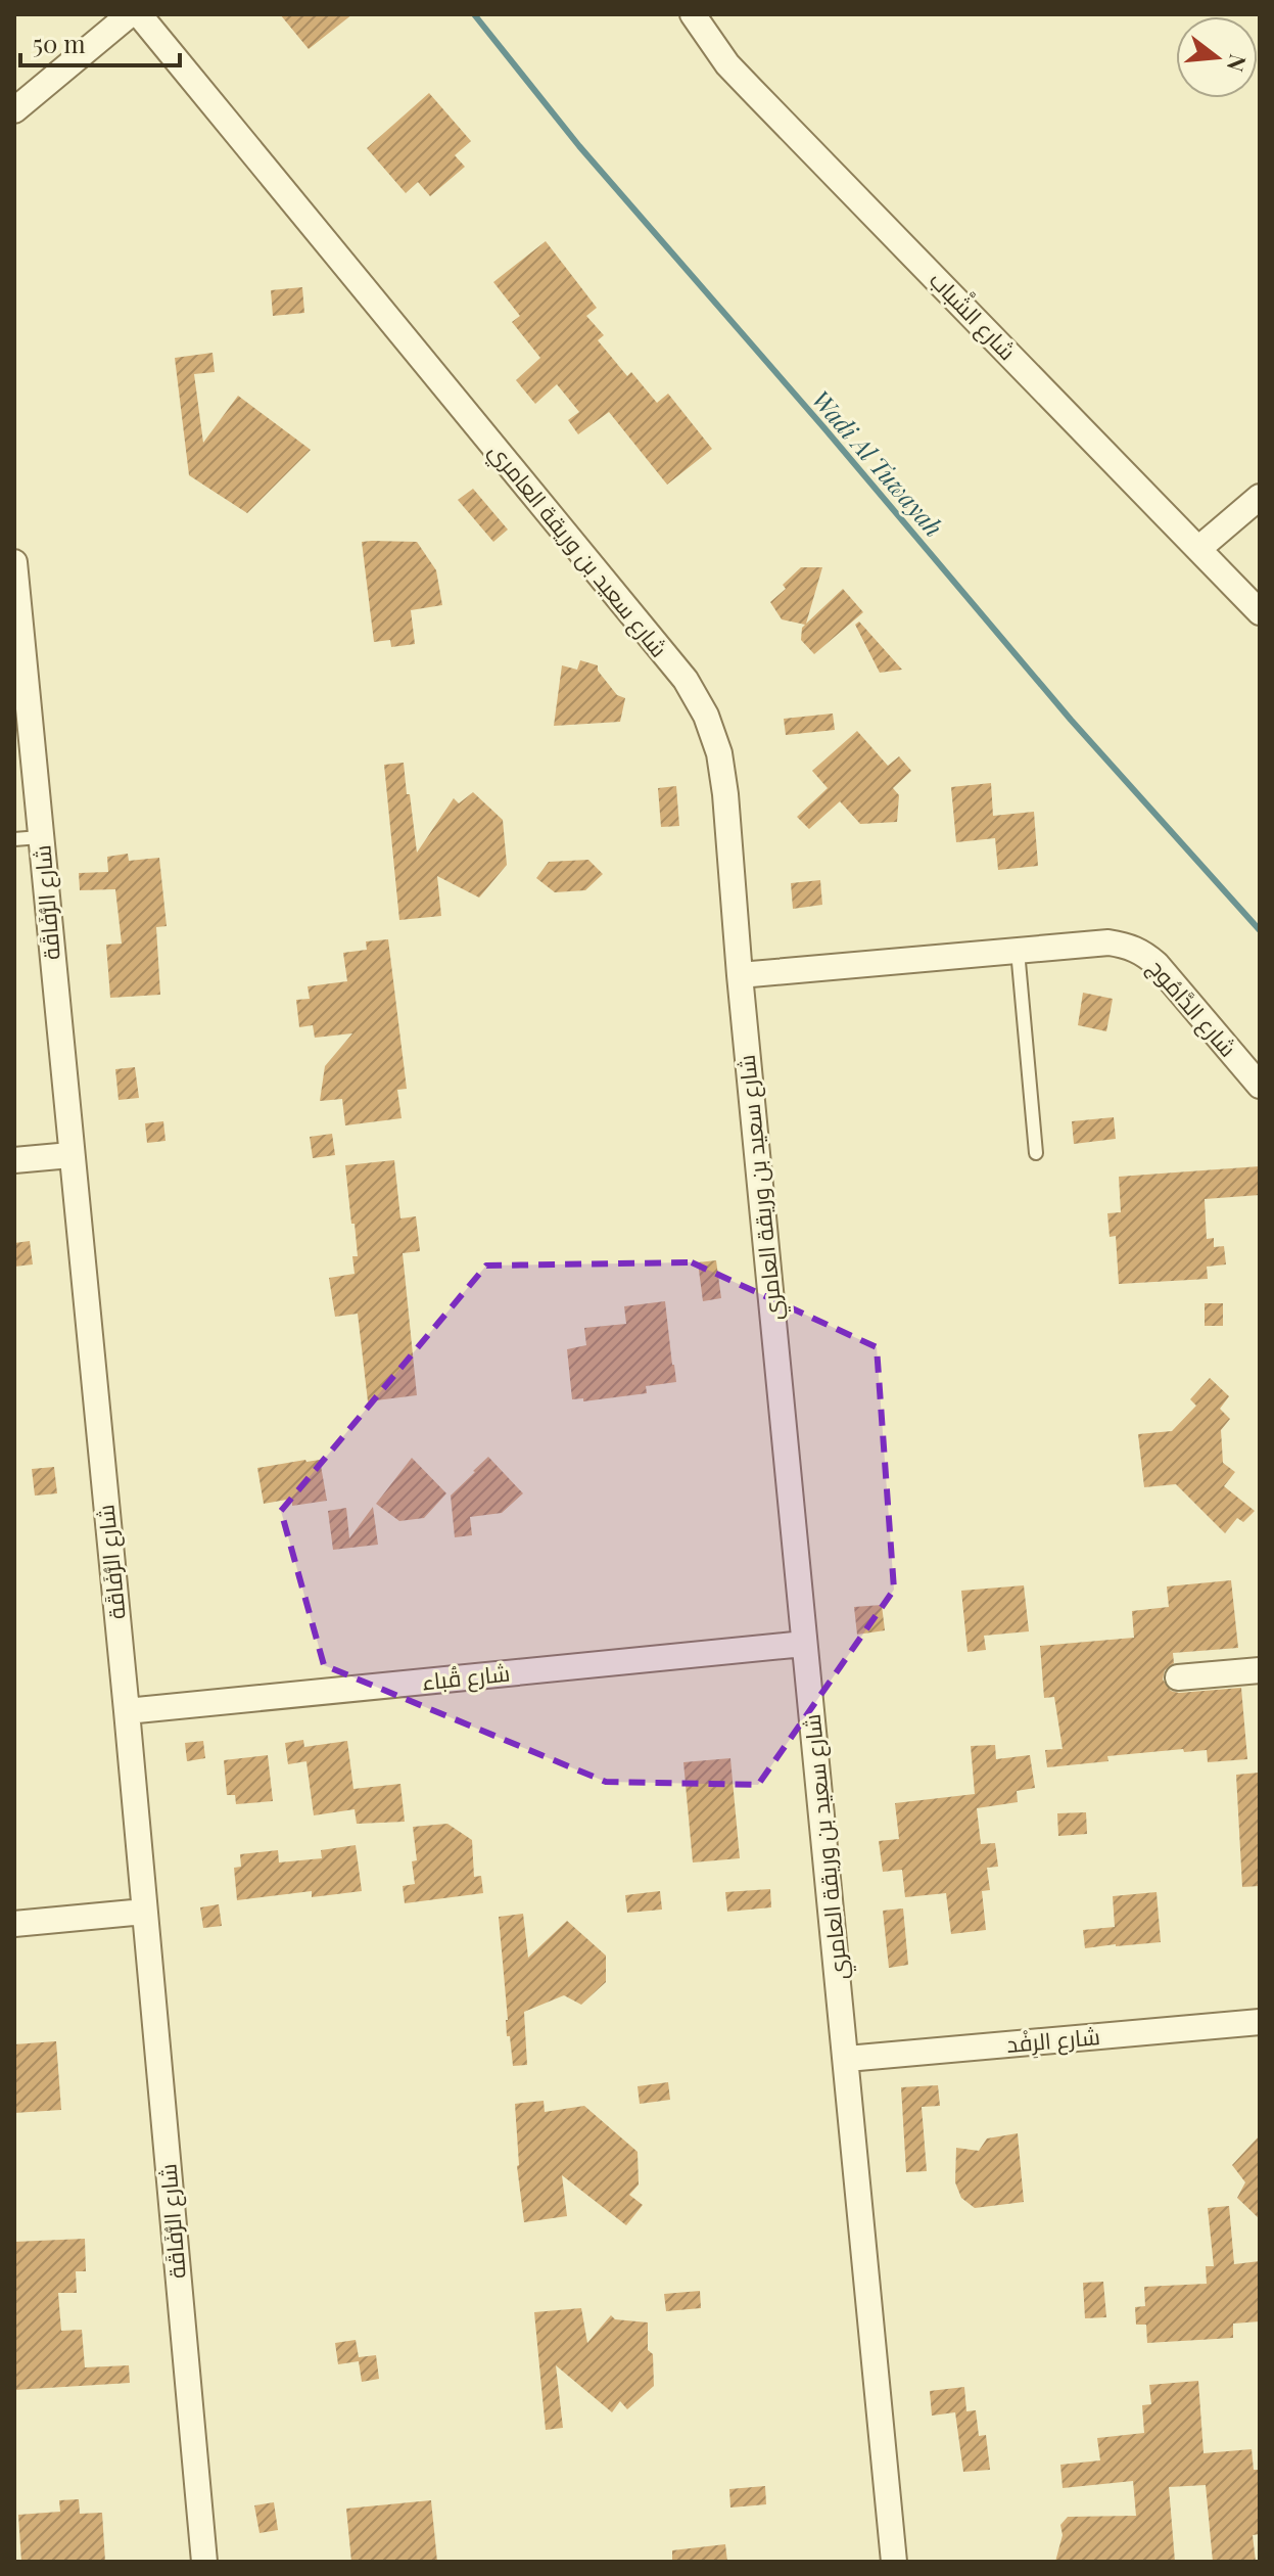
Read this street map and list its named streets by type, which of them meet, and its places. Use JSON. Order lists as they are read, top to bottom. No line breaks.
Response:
{"streets":{"street":["شارع الشَّباب","شارع سعيد بن وريقة العامري","شارع الرُّفَاقَة","شارع الدَّامُوج","شارع قُباء","شارع الرِفْد"]},"crossings":[["شارع سعيد بن وريقة العامري","شارع الدَّامُوج"],["شارع سعيد بن وريقة العامري","شارع قُباء"],["شارع سعيد بن وريقة العامري","شارع الرِفْد"],["شارع الرُّفَاقَة","شارع قُباء"]],"water":["Wadi Al Tuwayah"],"scale_bar":"50 m","north":"right"}
